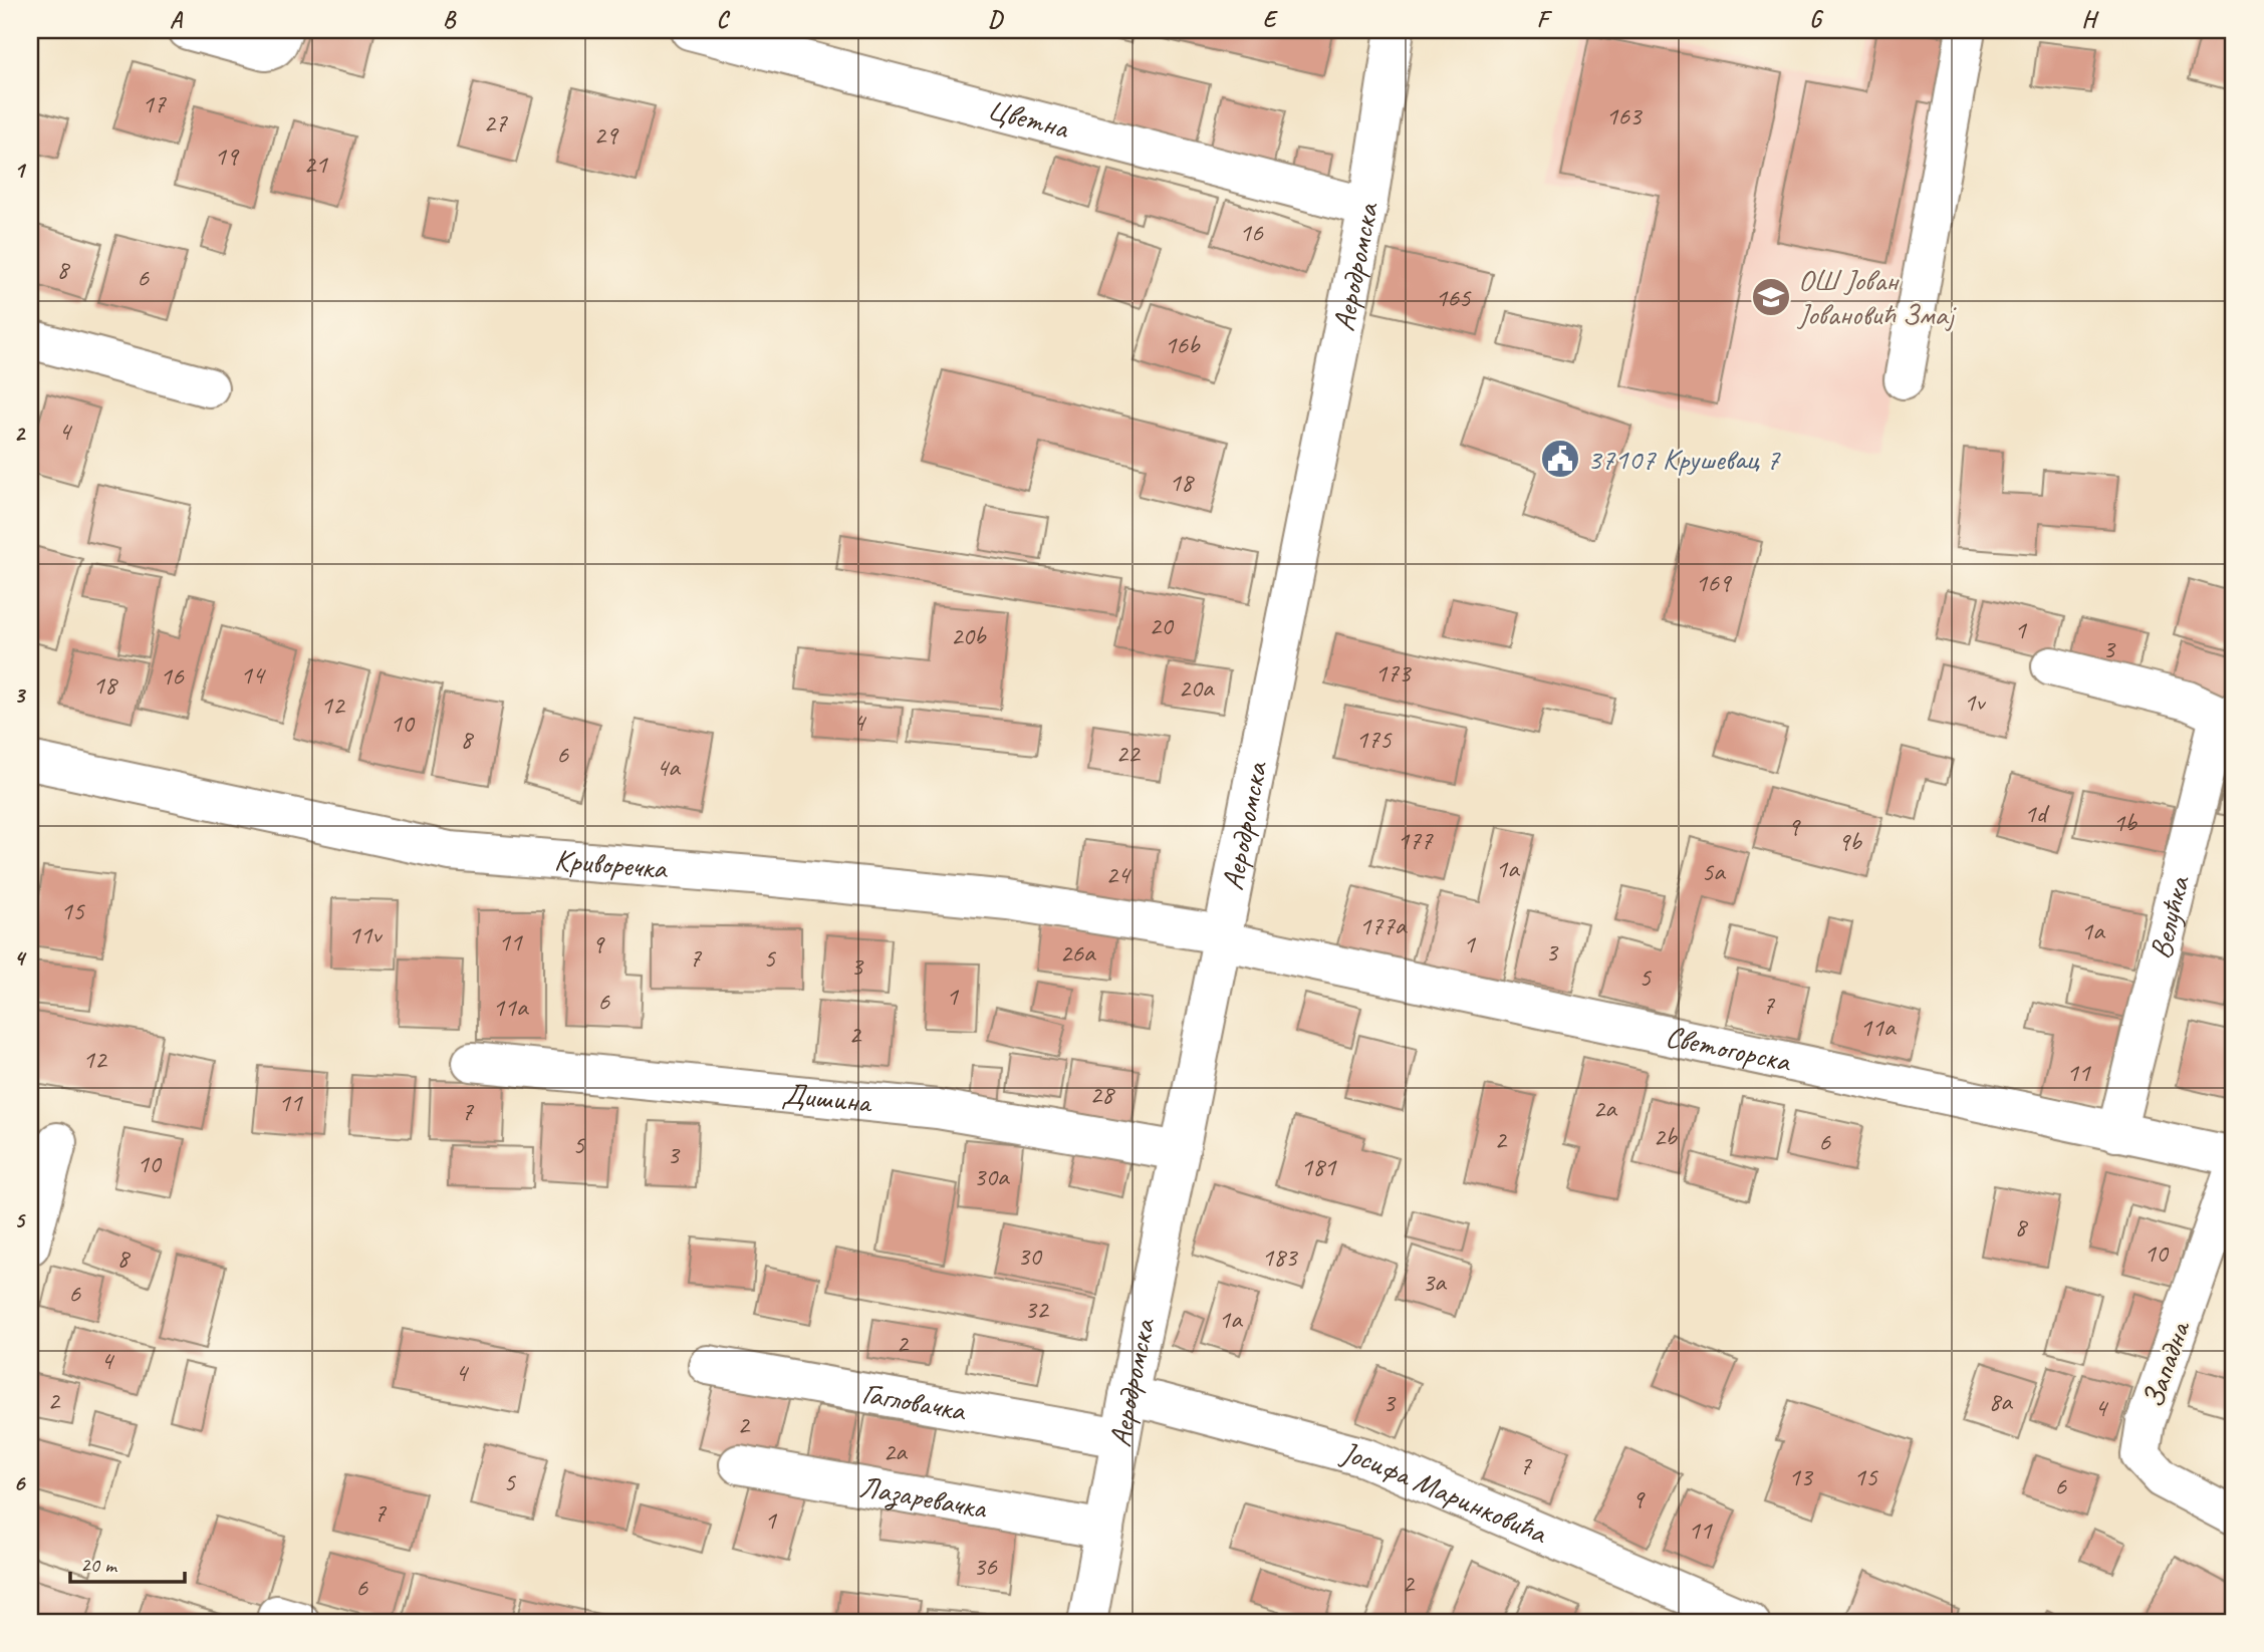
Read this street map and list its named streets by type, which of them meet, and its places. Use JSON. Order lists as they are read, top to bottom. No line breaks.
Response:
{"streets":{"street":["Цветна","Аеродромска","Криворечка","Велућка","Светогорска","Дишина","Западна","Гагловачка","Јосифа Маринковића","Лазаревачка"]},"crossings":[["Цветна","Аеродромска"],["Аеродромска","Криворечка"],["Аеродромска","Светогорска"],["Аеродромска","Дишина"],["Аеродромска","Гагловачка"],["Аеродромска","Јосифа Маринковића"],["Аеродромска","Лазаревачка"],["Криворечка","Светогорска"],["Велућка","Светогорска"]],"places":{"school or university":["ОШ Јован Јовановић Змај"],"public building":["37107 Крушевац 7"]},"house_numbers":["17","163","27","29","19","21","16","8","6","165","16b","4","18","169","20","1","20b","3","173","14","16","18","20a","1v","12","4","10","8","175","22","6","4a","1d","1b","9","177","9b","1a","5a","24","15","177a","1a","11v","11","9","1","3","26a","7","5","3","5","1","6","7","11a","11a","2","12","11","28","11","2a","7","2b","2","6","5","3","10","181","30a","8","10","30","183","8","3a","6","32","1a","2","4","4","2","8a","3","4","2","2a","7","13","15","5","6","9","7","1","11","36","2","6"],"scale_bar":"20 m","grid":{"columns":["A","B","C","D","E","F","G","H"],"rows":["1","2","3","4","5","6"]}}
